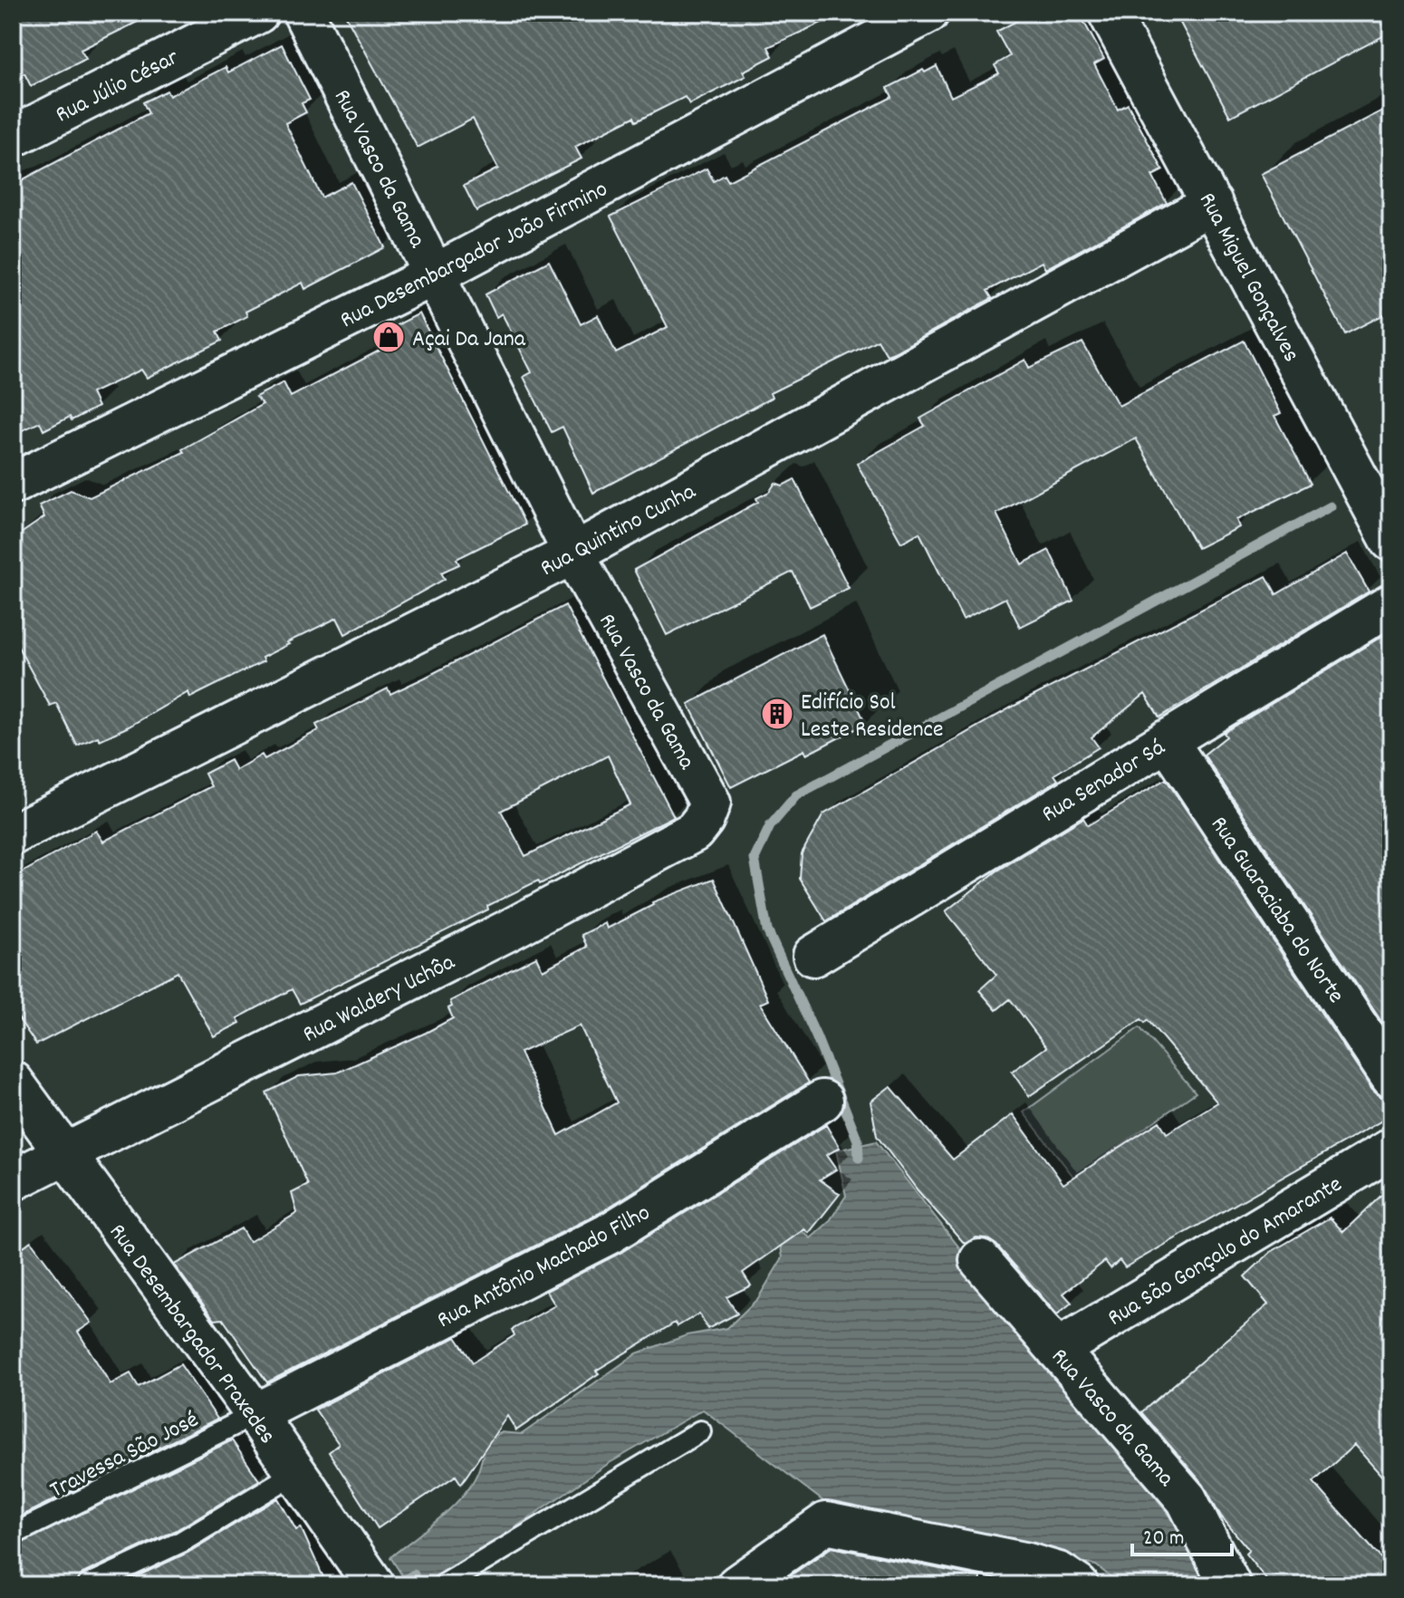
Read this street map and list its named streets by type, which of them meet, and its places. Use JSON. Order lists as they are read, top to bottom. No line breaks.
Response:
{"streets":{"street":["Rua Júlio César","Rua Vasco da Gama","Rua Desembargador João Firmino","Rua Miguel Gonçalves","Rua Quintino Cunha","Rua Senador Sá","Rua Guaraciaba do Norte","Rua Waldery Uchôa","Rua São Gonçalo do Amarante","Rua Antônio Machado Filho","Rua Desembargador Praxedes"],"lane":["Travessa São José"]},"crossings":[["Rua Vasco da Gama","Rua Desembargador João Firmino"],["Rua Vasco da Gama","Rua Quintino Cunha"],["Rua Vasco da Gama","Rua Waldery Uchôa"],["Rua Vasco da Gama","Rua São Gonçalo do Amarante"],["Rua Miguel Gonçalves","Rua Quintino Cunha"],["Rua Senador Sá","Rua Guaraciaba do Norte"],["Rua Waldery Uchôa","Rua Desembargador Praxedes"],["Rua Antônio Machado Filho","Rua Desembargador Praxedes"],["Rua Antônio Machado Filho","Travessa São José"],["Rua Desembargador Praxedes","Travessa São José"]],"places":{"shop":["Açai Da Jana"],"building":["Edifício Sol Leste Residence"]},"scale_bar":"20 m"}
